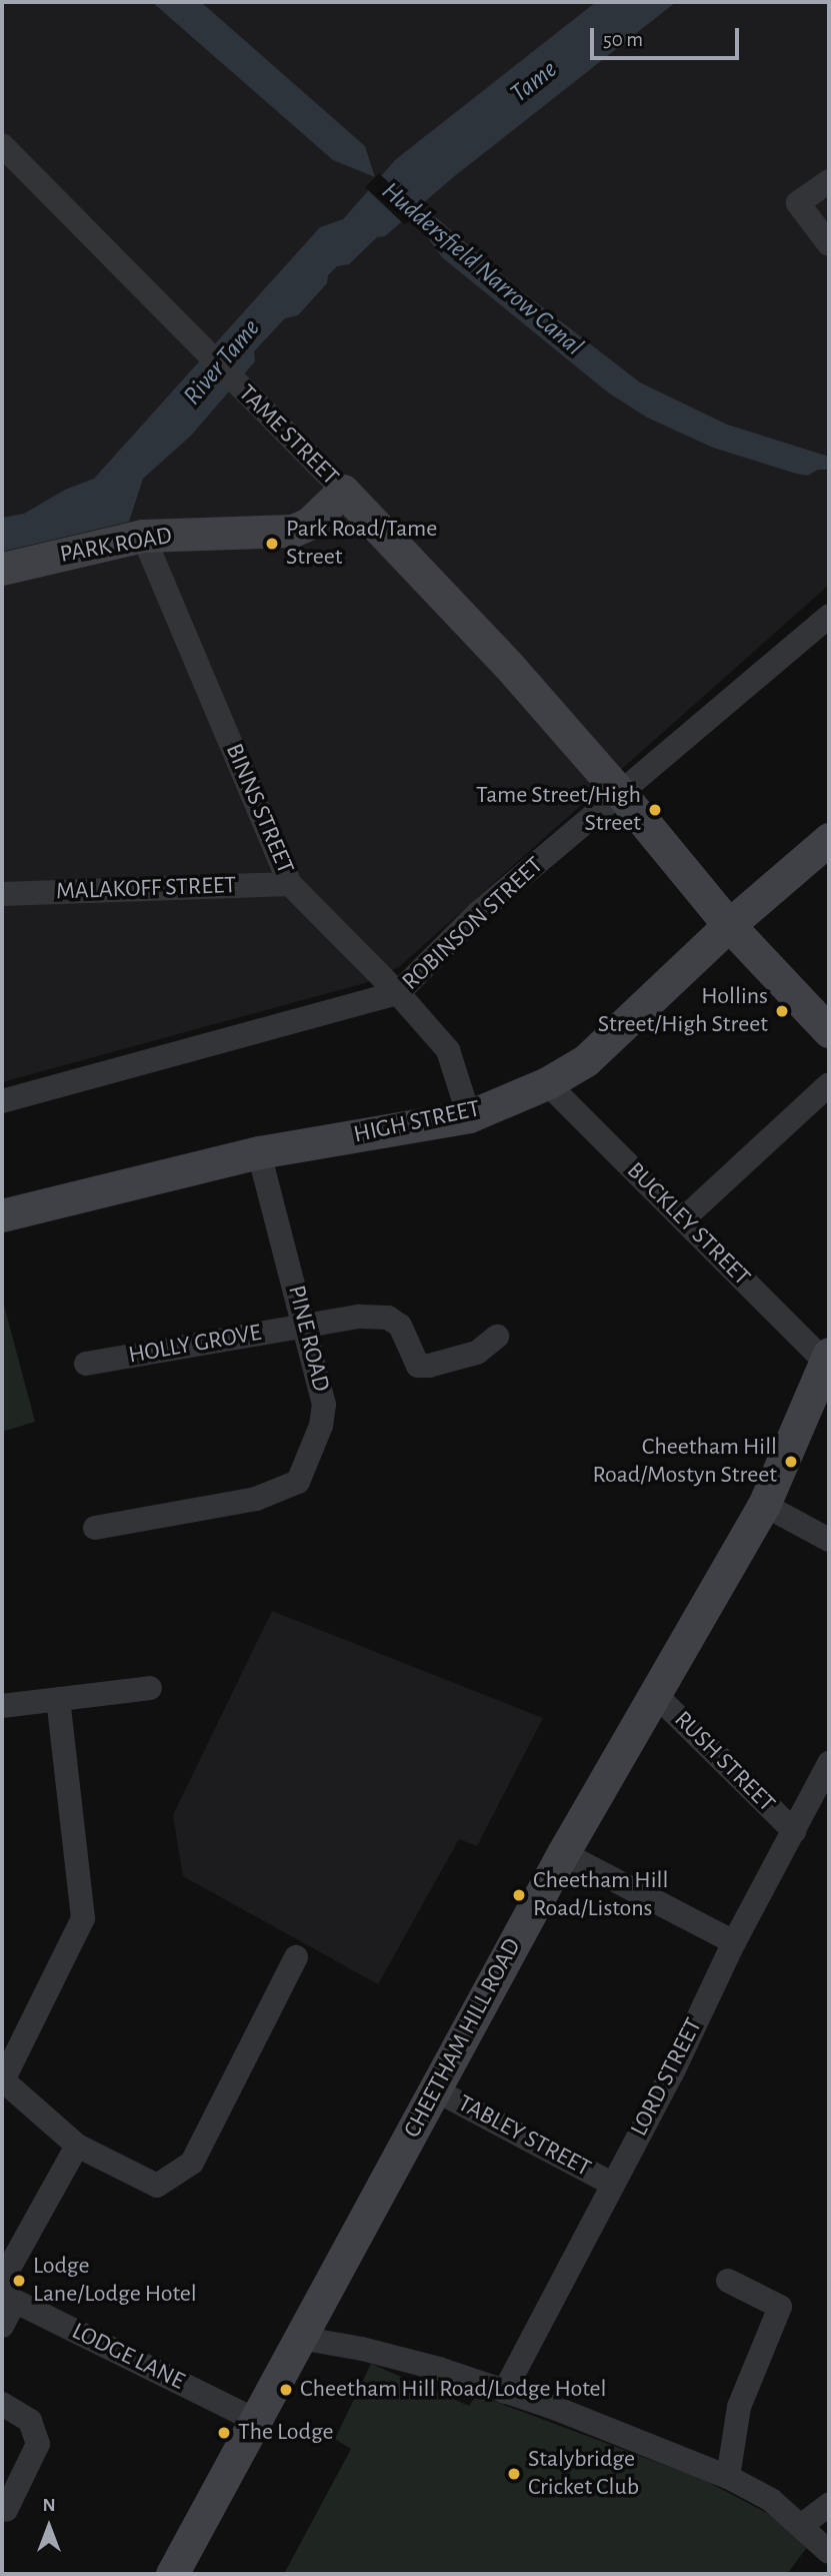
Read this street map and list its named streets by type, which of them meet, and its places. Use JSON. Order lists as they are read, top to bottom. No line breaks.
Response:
{"streets":{"main road":["TAME STREET","PARK ROAD","HIGH STREET","CHEETHAM HILL ROAD"],"street":["BINNS STREET","MALAKOFF STREET","ROBINSON STREET","BUCKLEY STREET","PINE ROAD","HOLLY GROVE","RUSH STREET","LORD STREET","TABLEY STREET","LODGE LANE"]},"crossings":[["TAME STREET","PARK ROAD"],["TAME STREET","ROBINSON STREET"],["TAME STREET","HIGH STREET"],["PARK ROAD","BINNS STREET"],["BINNS STREET","MALAKOFF STREET"],["BINNS STREET","ROBINSON STREET"],["BINNS STREET","HIGH STREET"],["HIGH STREET","BUCKLEY STREET"],["HIGH STREET","PINE ROAD"],["BUCKLEY STREET","CHEETHAM HILL ROAD"],["PINE ROAD","HOLLY GROVE"],["RUSH STREET","CHEETHAM HILL ROAD"],["RUSH STREET","LORD STREET"],["CHEETHAM HILL ROAD","TABLEY STREET"],["CHEETHAM HILL ROAD","LODGE LANE"],["LORD STREET","TABLEY STREET"]],"water":["Tame","Huddersfield Narrow Canal","River Tame"],"places":["Park Road/Tame Street","Tame Street/High Street","Hollins Street/High Street","Cheetham Hill Road/Mostyn Street","Cheetham Hill Road/Listons","Lodge Lane/Lodge Hotel","Cheetham Hill Road/Lodge Hotel","The Lodge","Stalybridge Cricket Club"],"scale_bar":"50 m","north":"top"}
